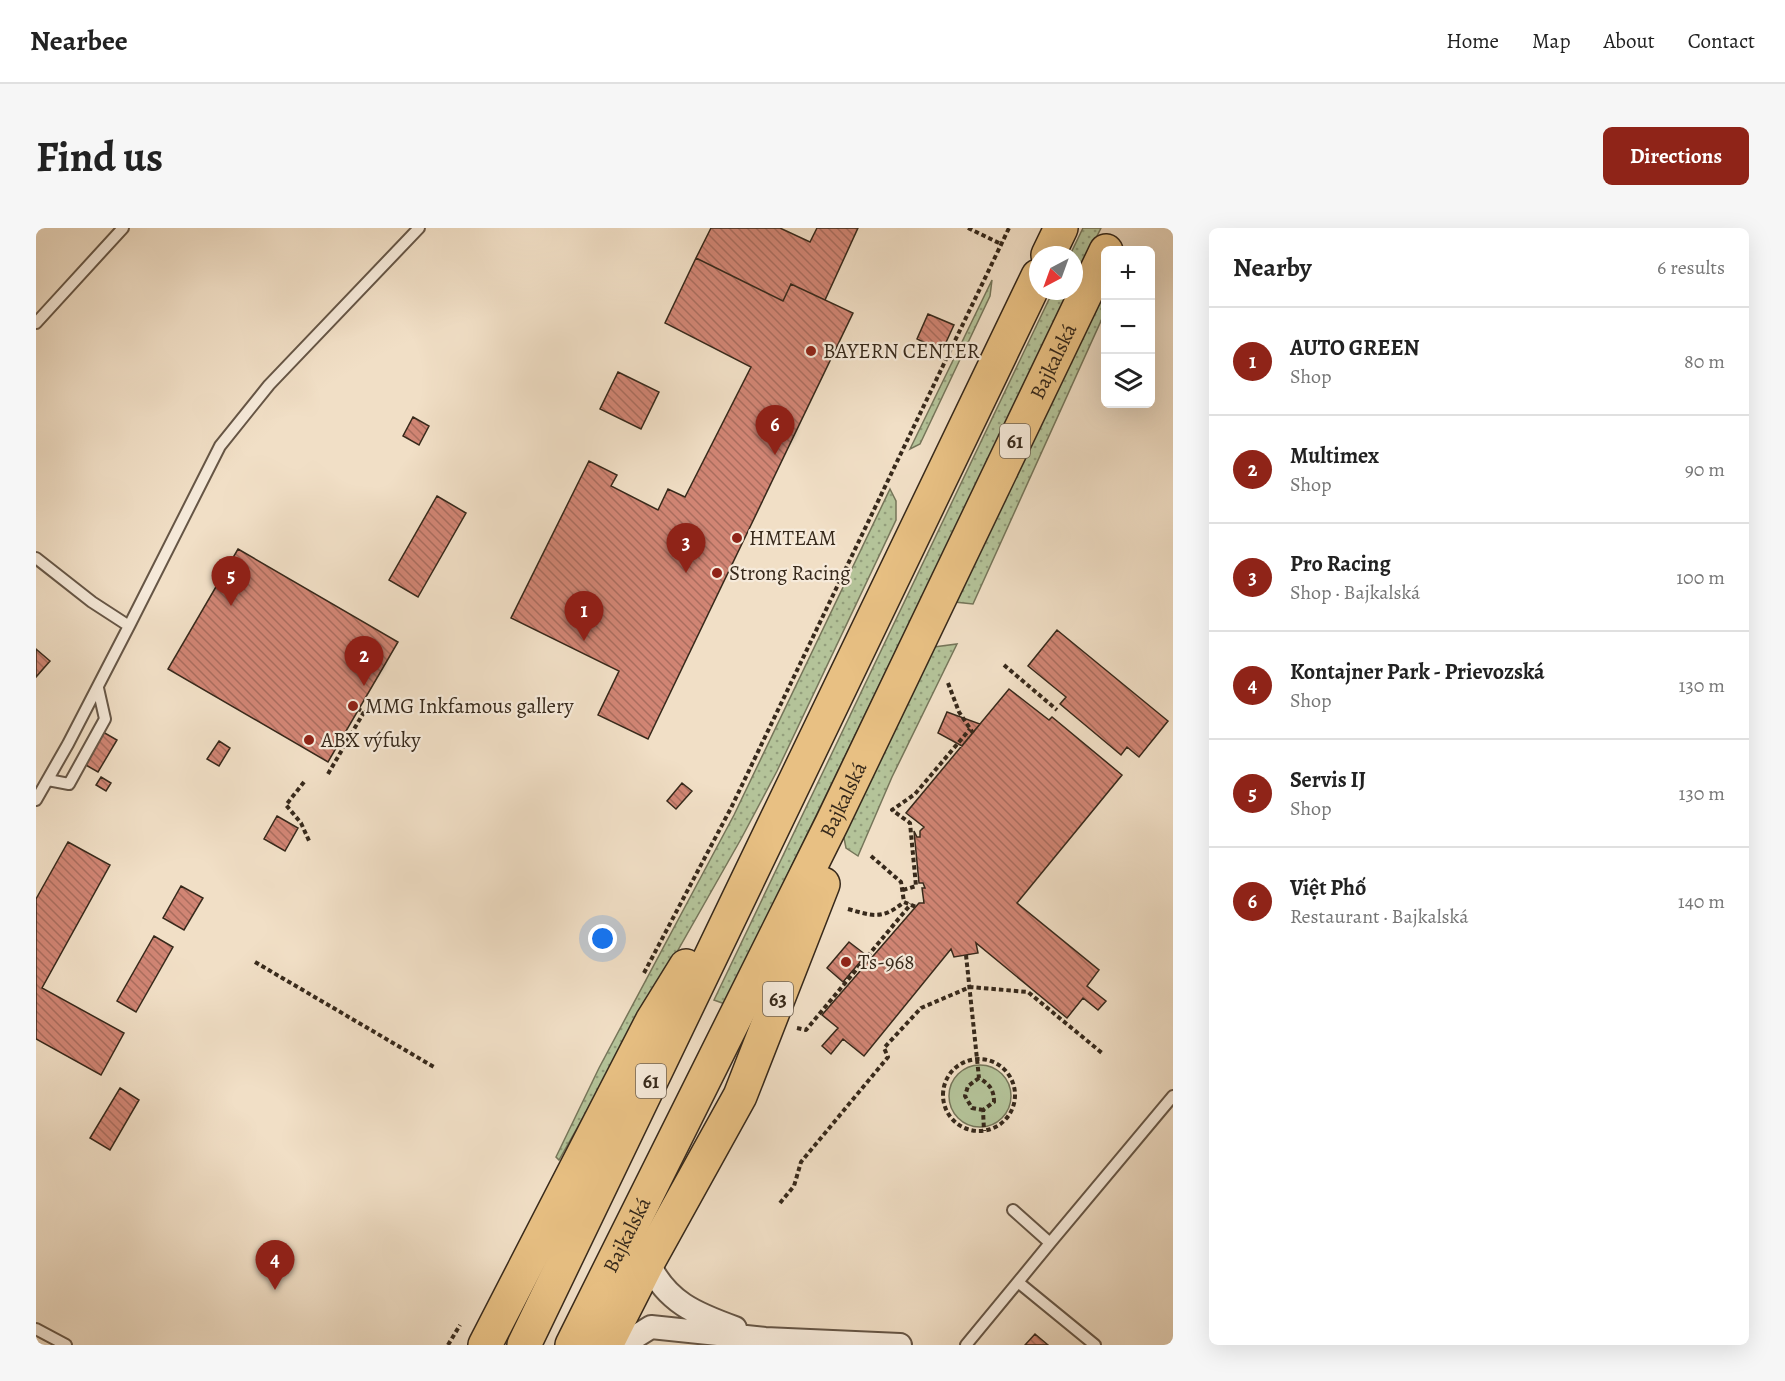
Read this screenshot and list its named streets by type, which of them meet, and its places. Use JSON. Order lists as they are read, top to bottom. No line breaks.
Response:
{"streets":{"main road":["Bajkalská","61","63"]},"crossings":[["Bajkalská","63"]],"places":["BAYERN CENTER","HMTEAM","Strong Racing","MMG Inkfamous gallery","ABX výfuky","Ts-968"],"north":"bottom left","page":{"header":"Nearbee","nav":["Home","Map","About","Contact"],"buttons":"Directions","title":"Find us","heading":["Nearby","6 results"],"map_buttons":["+","−"],"list":[{"mark":"1","name":"AUTO GREEN","note":"Shop","value":"80 m"},{"mark":"2","name":"Multimex","note":"Shop","value":"90 m"},{"mark":"3","name":"Pro Racing","note":"Shop · Bajkalská","value":"100 m"},{"mark":"4","name":"Kontajner Park - Prievozská","note":"Shop","value":"130 m"},{"mark":"5","name":"Servis IJ","note":"Shop","value":"130 m"},{"mark":"6","name":"Việt Phố","note":"Restaurant · Bajkalská","value":"140 m"}],"pins":["6","3","5","1","2","4"]}}
